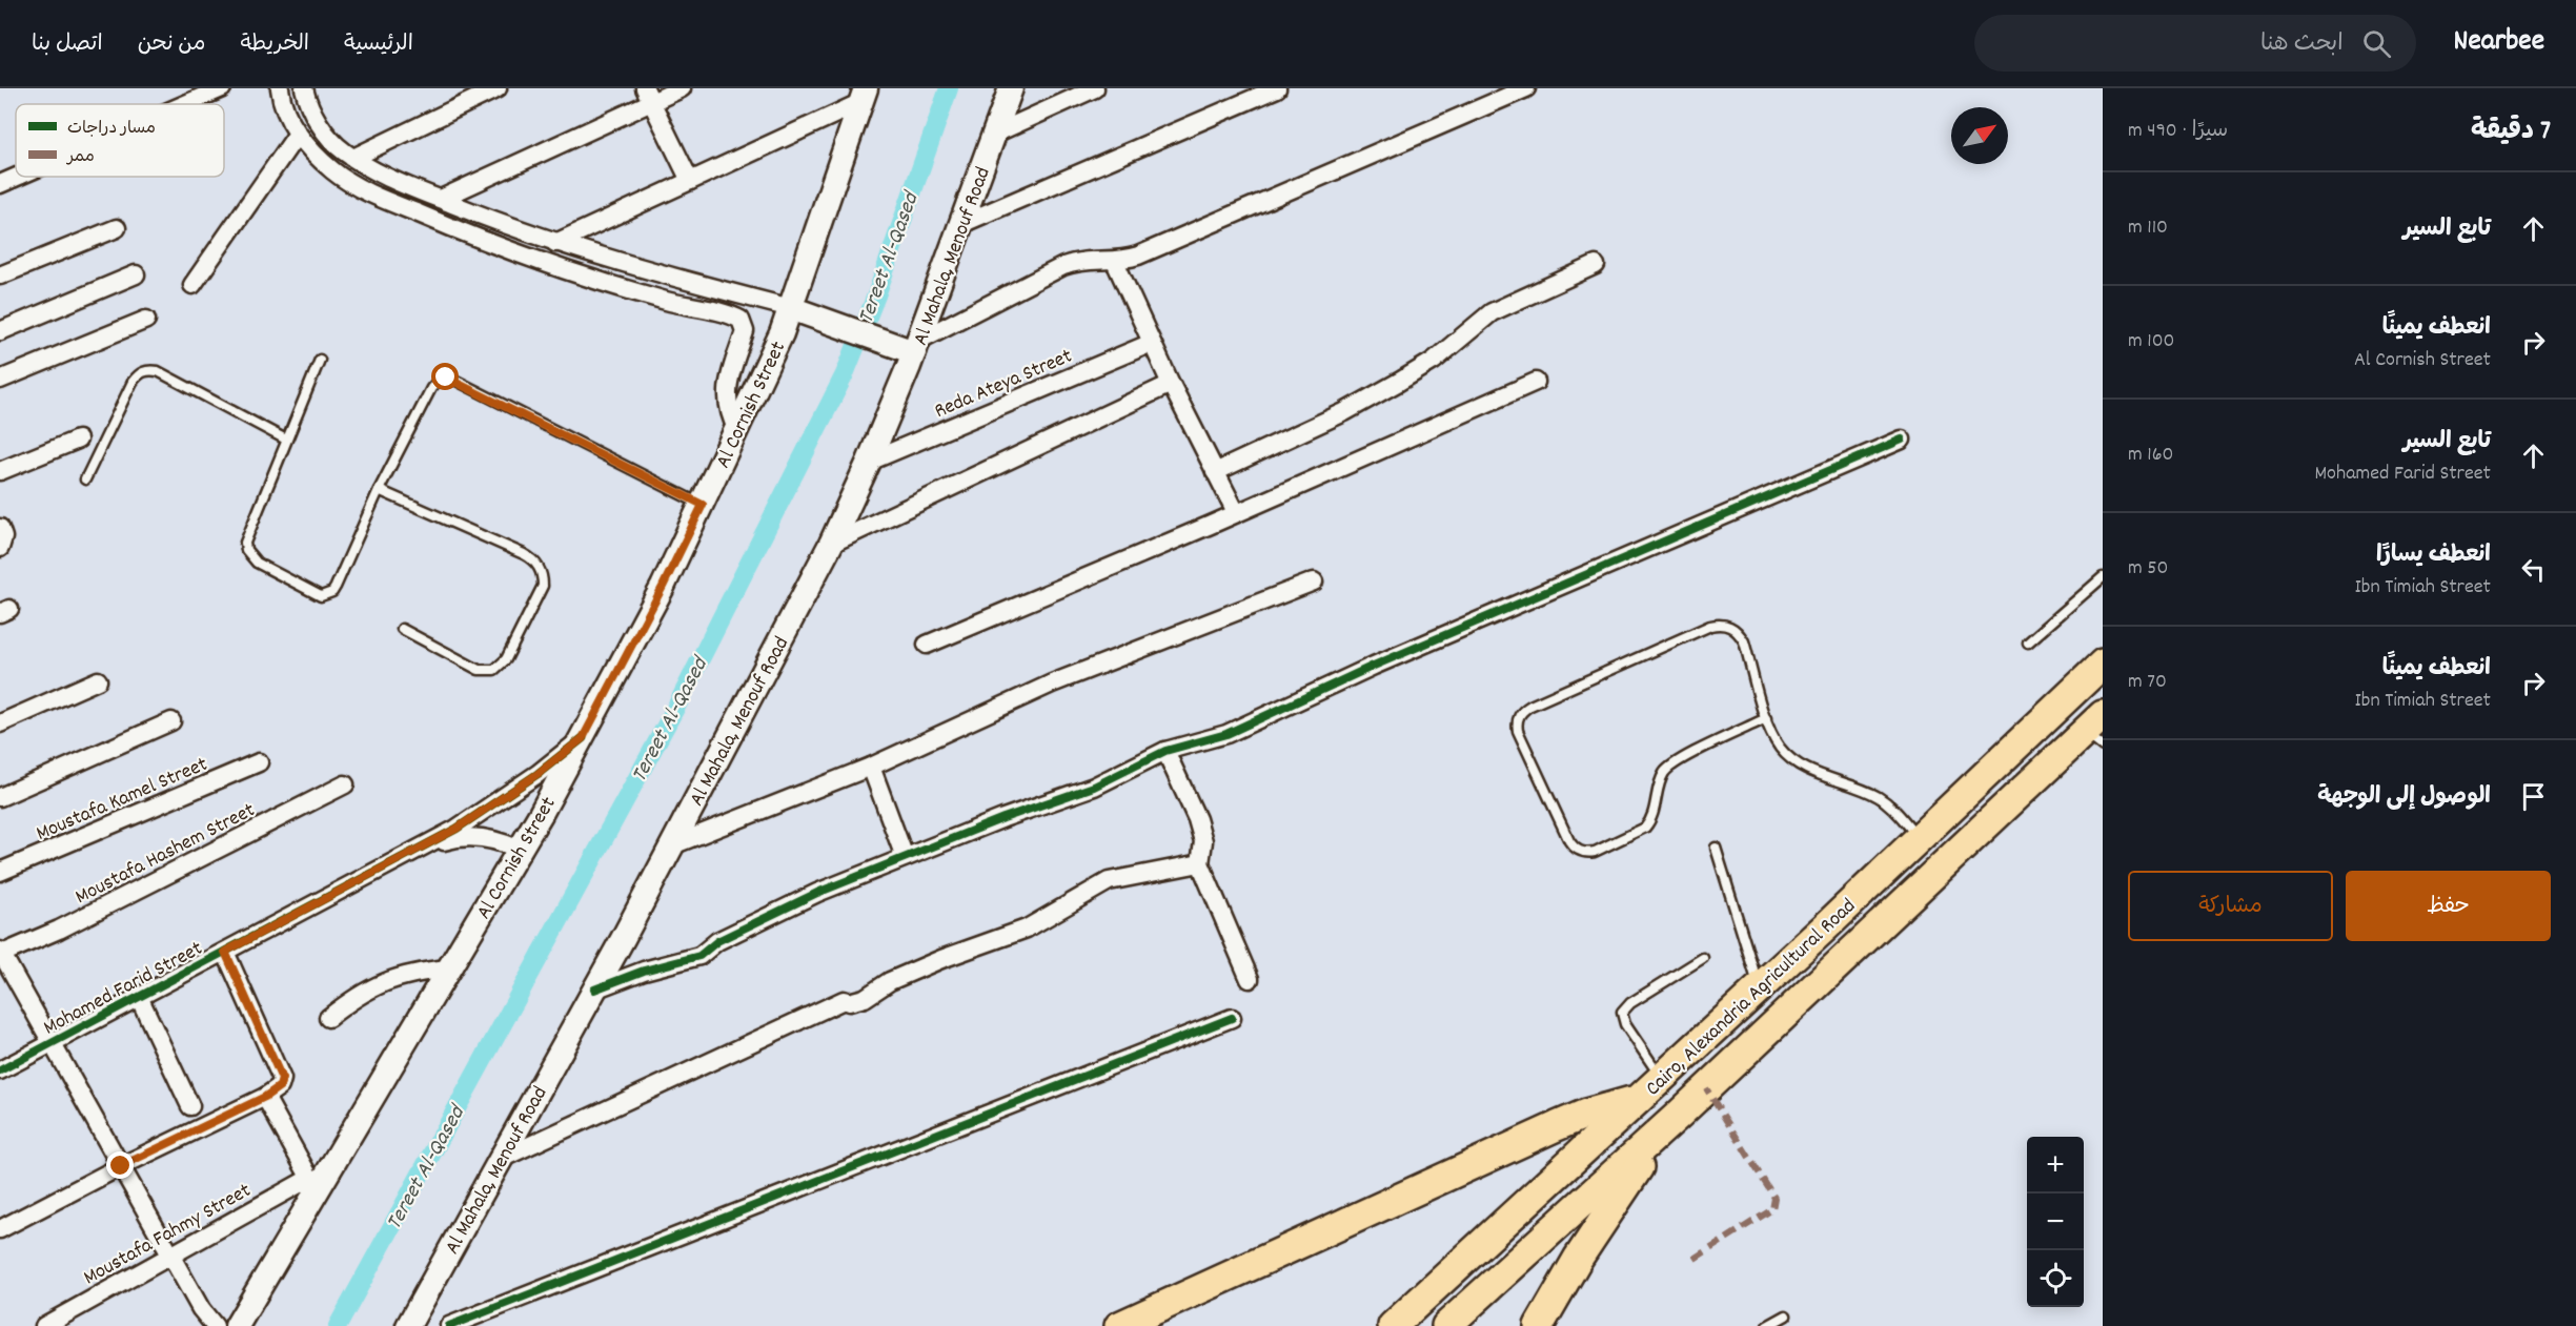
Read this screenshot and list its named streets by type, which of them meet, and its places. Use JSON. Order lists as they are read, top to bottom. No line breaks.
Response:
{"streets":{"highway":["Cairo, Alexandria Agricultural Road"],"main road":["Al Mahala, Menouf Road","Al Cornish Street"],"street":["Reda Ateya Street","Moustafa Kamel Street","Moustafa Hashem Street","Mohamed Farid Street","Moustafa Fahmy Street"]},"crossings":[["Al Mahala, Menouf Road","Reda Ateya Street"],["Al Cornish Street","Mohamed Farid Street"],["Al Cornish Street","Moustafa Fahmy Street"]],"water":["Tereet Al-Qased"],"legend":["مسار دراجات","ممر"],"north":"top right","page":{"header":"Nearbee","search":"ابحث هنا","nav":["الرئيسية","الخريطة","من نحن","اتصل بنا"],"heading":["7 دقيقة","سيرًا · 490 m"],"list":[["تابع السير","110 m"],["انعطف يمينًا","Al Cornish Street","100 m"],["تابع السير","Mohamed Farid Street","160 m"],["انعطف يسارًا","Ibn Timiah Street","50 m"],["انعطف يمينًا","Ibn Timiah Street","70 m"],"الوصول إلى الوجهة"],"buttons":["حفظ","مشاركة"],"map_buttons":["+","−"]}}
